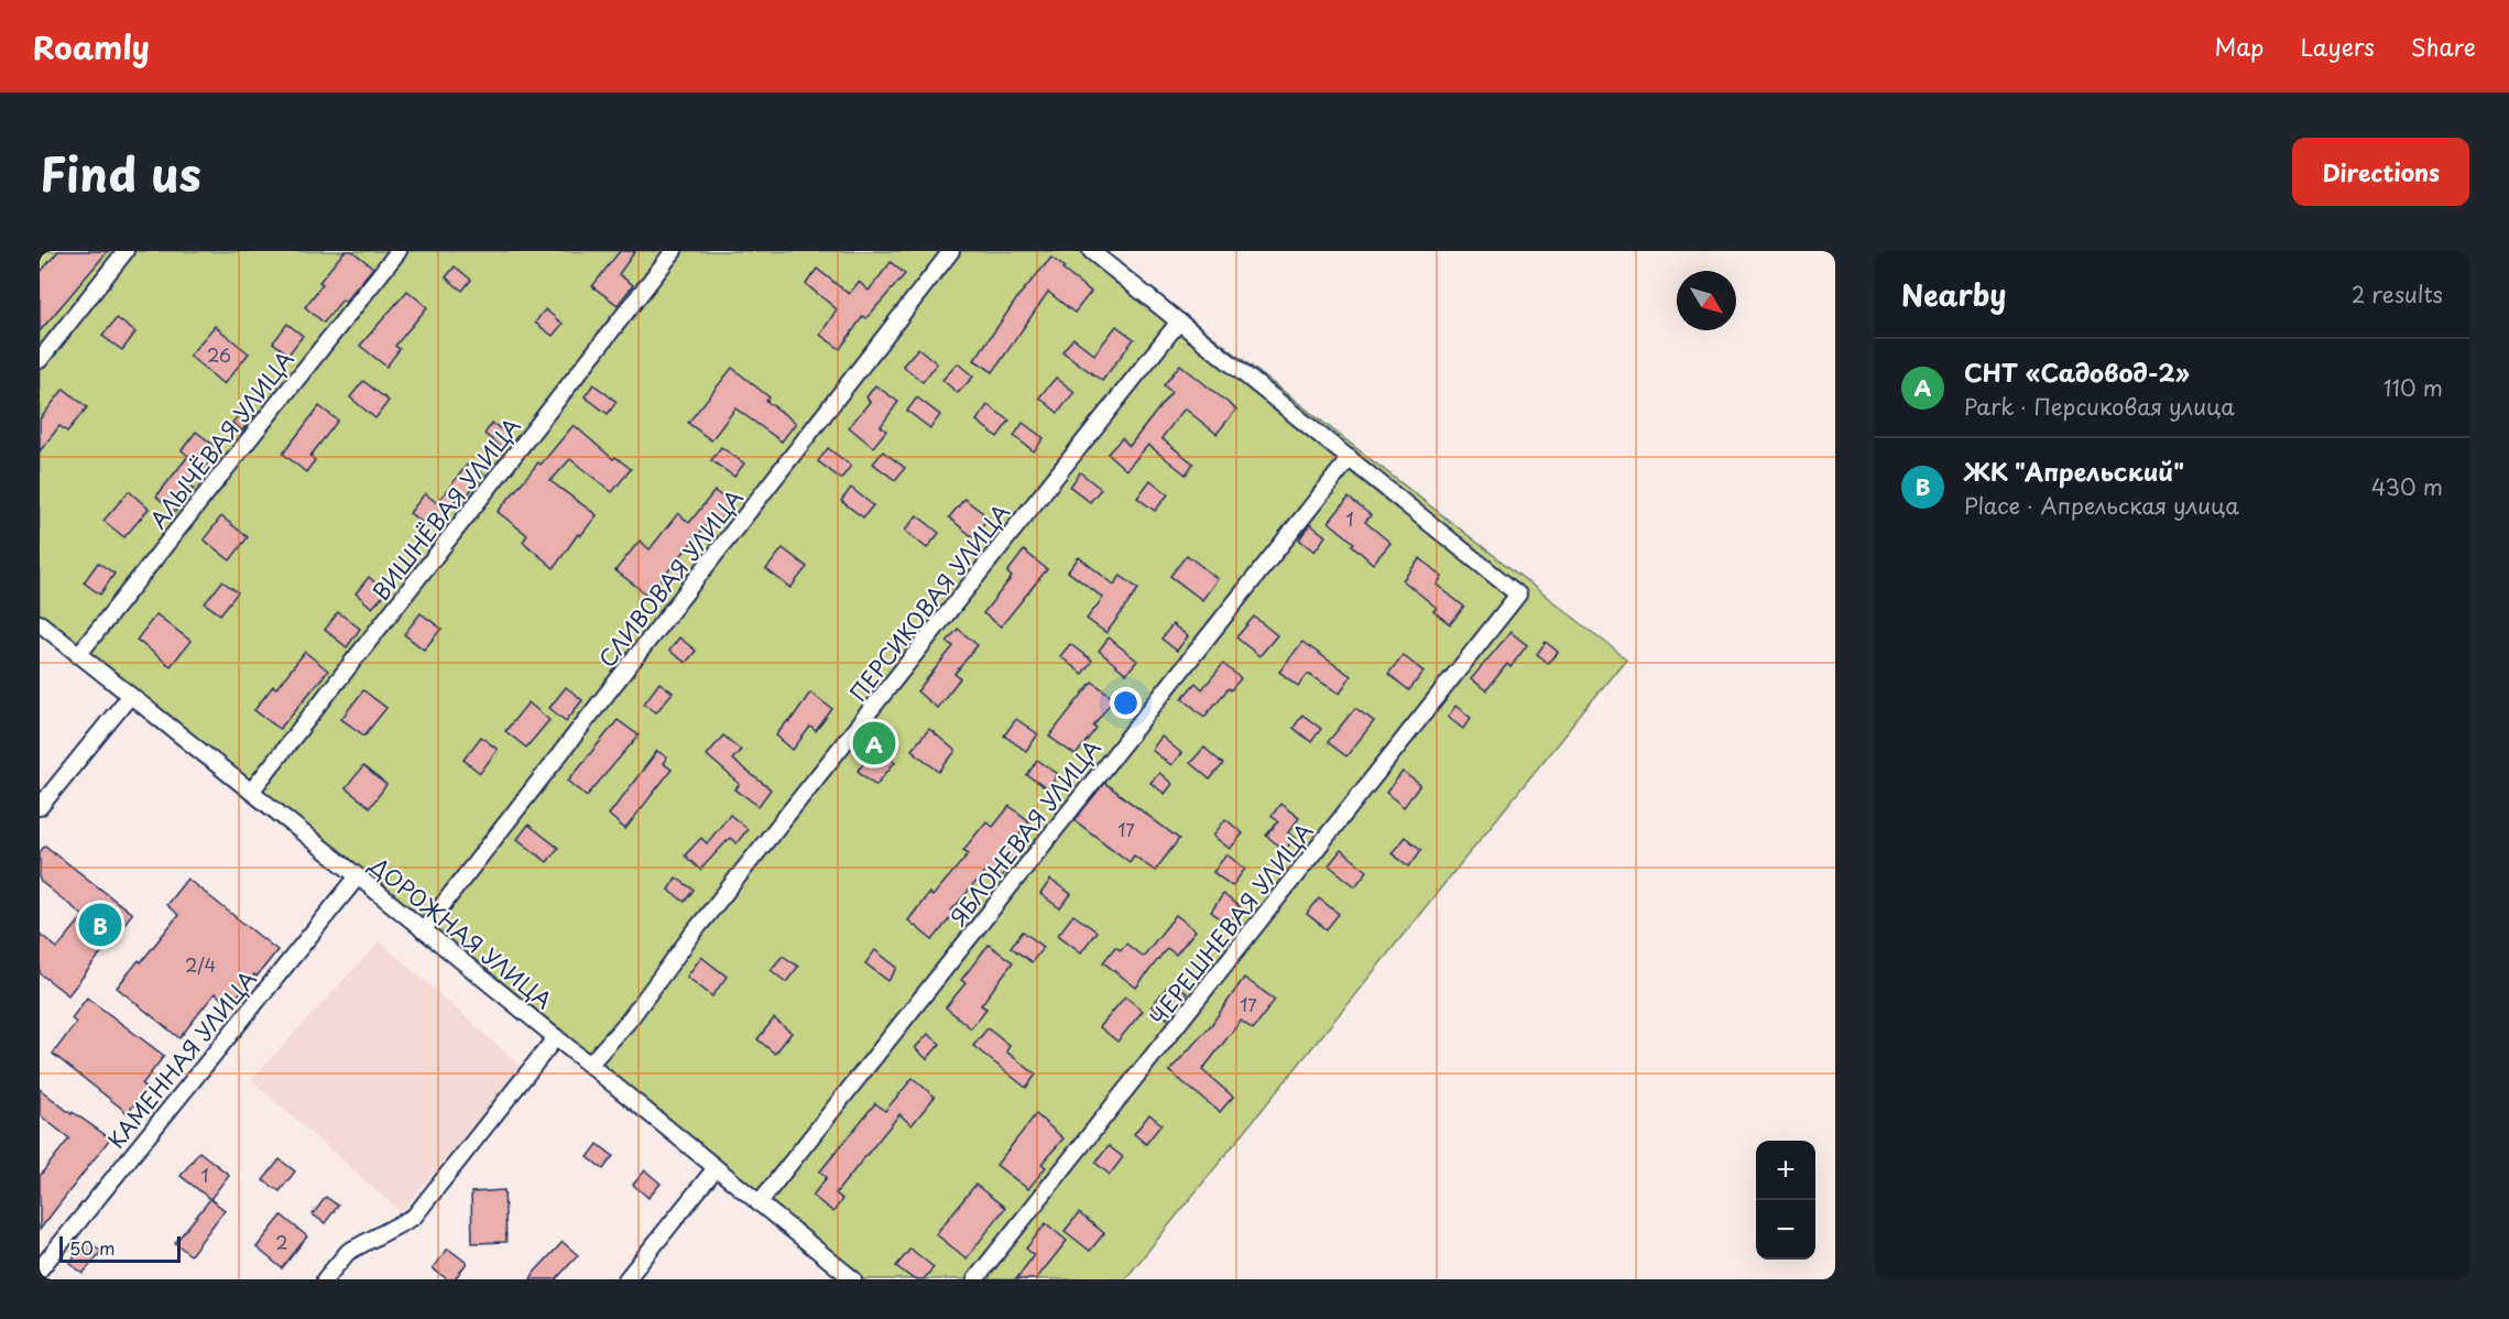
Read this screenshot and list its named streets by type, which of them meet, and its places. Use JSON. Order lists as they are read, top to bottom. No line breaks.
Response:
{"streets":{"street":["АЛЫЧЁВАЯ УЛИЦА","ВИШНЁВАЯ УЛИЦА","СЛИВОВАЯ УЛИЦА","ПЕРСИКОВАЯ УЛИЦА","ЯБЛОНЕВАЯ УЛИЦА","ЧЕРЕШНЕВАЯ УЛИЦА","ДОРОЖНАЯ УЛИЦА","КАМЕННАЯ УЛИЦА"]},"crossings":[["АЛЫЧЁВАЯ УЛИЦА","ДОРОЖНАЯ УЛИЦА"],["ВИШНЁВАЯ УЛИЦА","ДОРОЖНАЯ УЛИЦА"],["СЛИВОВАЯ УЛИЦА","ДОРОЖНАЯ УЛИЦА"],["ПЕРСИКОВАЯ УЛИЦА","ДОРОЖНАЯ УЛИЦА"],["ЯБЛОНЕВАЯ УЛИЦА","ЧЕРЕШНЕВАЯ УЛИЦА"],["ЯБЛОНЕВАЯ УЛИЦА","ДОРОЖНАЯ УЛИЦА"],["ДОРОЖНАЯ УЛИЦА","КАМЕННАЯ УЛИЦА"]],"house_numbers":["26","1","17","2/4","17","1","2"],"scale_bar":"50 m","north":"bottom right","page":{"header":"Roamly","nav":["Map","Layers","Share"],"title":"Find us","buttons":"Directions","heading":["Nearby","2 results"],"list":[{"mark":"A","name":"СНТ «Садовод-2»","note":"Park · Персиковая улица","value":"110 m"},{"mark":"B","name":"ЖК \"Апрельский\"","note":"Place · Апрельская улица","value":"430 m"}],"pins":["A","B"],"map_buttons":["+","−"],"scale":"50 m"}}
